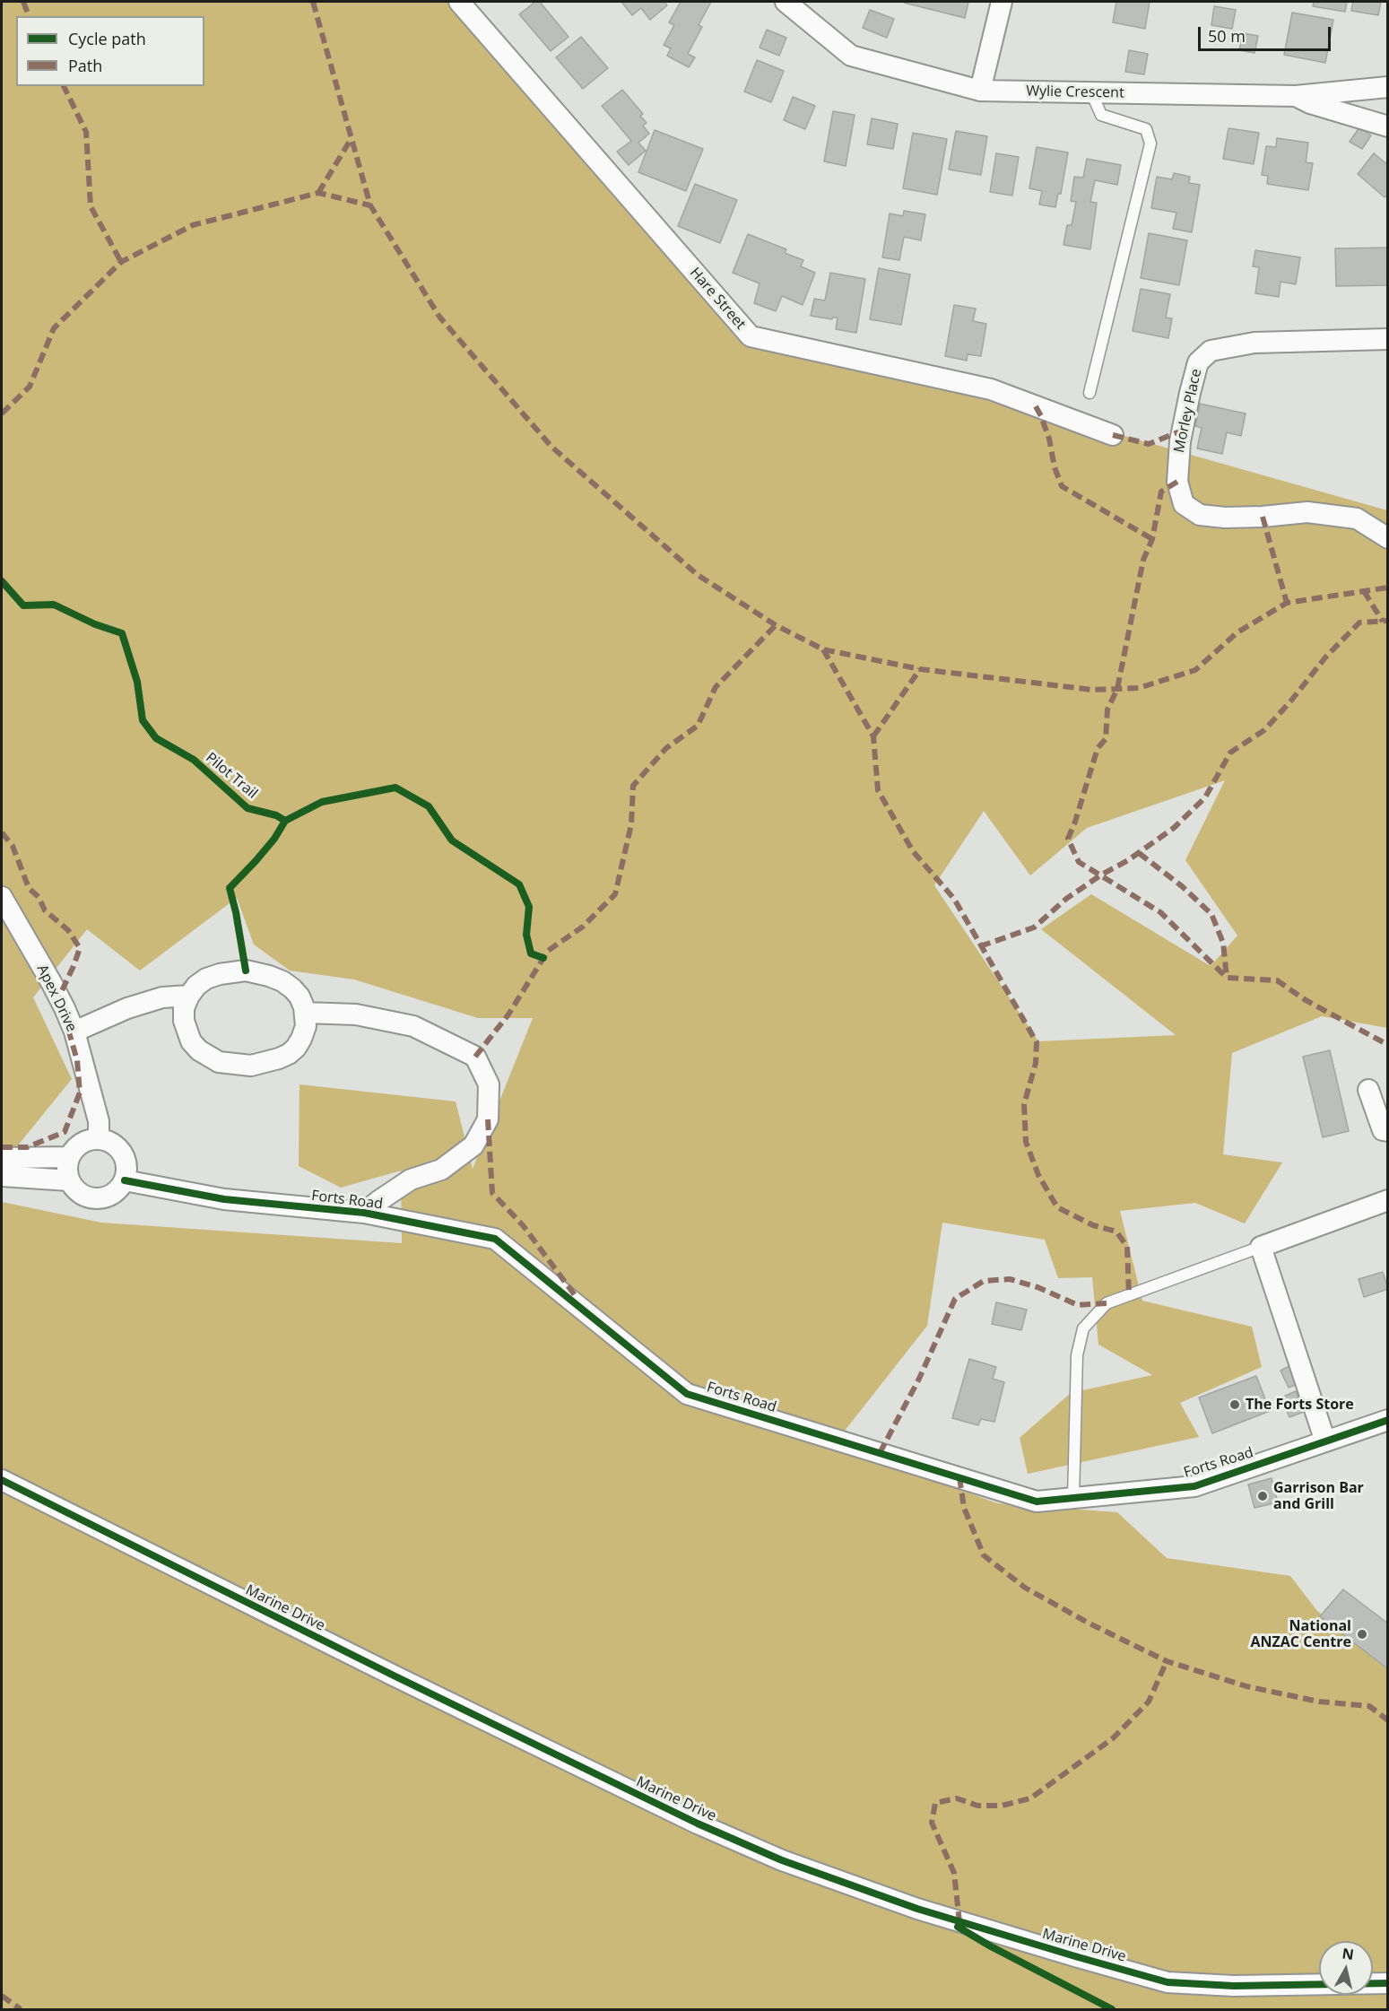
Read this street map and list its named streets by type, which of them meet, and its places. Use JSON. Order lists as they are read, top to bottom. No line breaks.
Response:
{"streets":{"street":["Wylie Crescent","Hare Street","Morley Place","Apex Drive","Forts Road","Marine Drive"],"cycle path":["Pilot Trail"]},"crossings":[["Apex Drive","Forts Road"]],"places":["The Forts Store","Garrison Bar and Grill","National ANZAC Centre"],"legend":["Cycle path","Path"],"scale_bar":"50 m","north":"top"}
